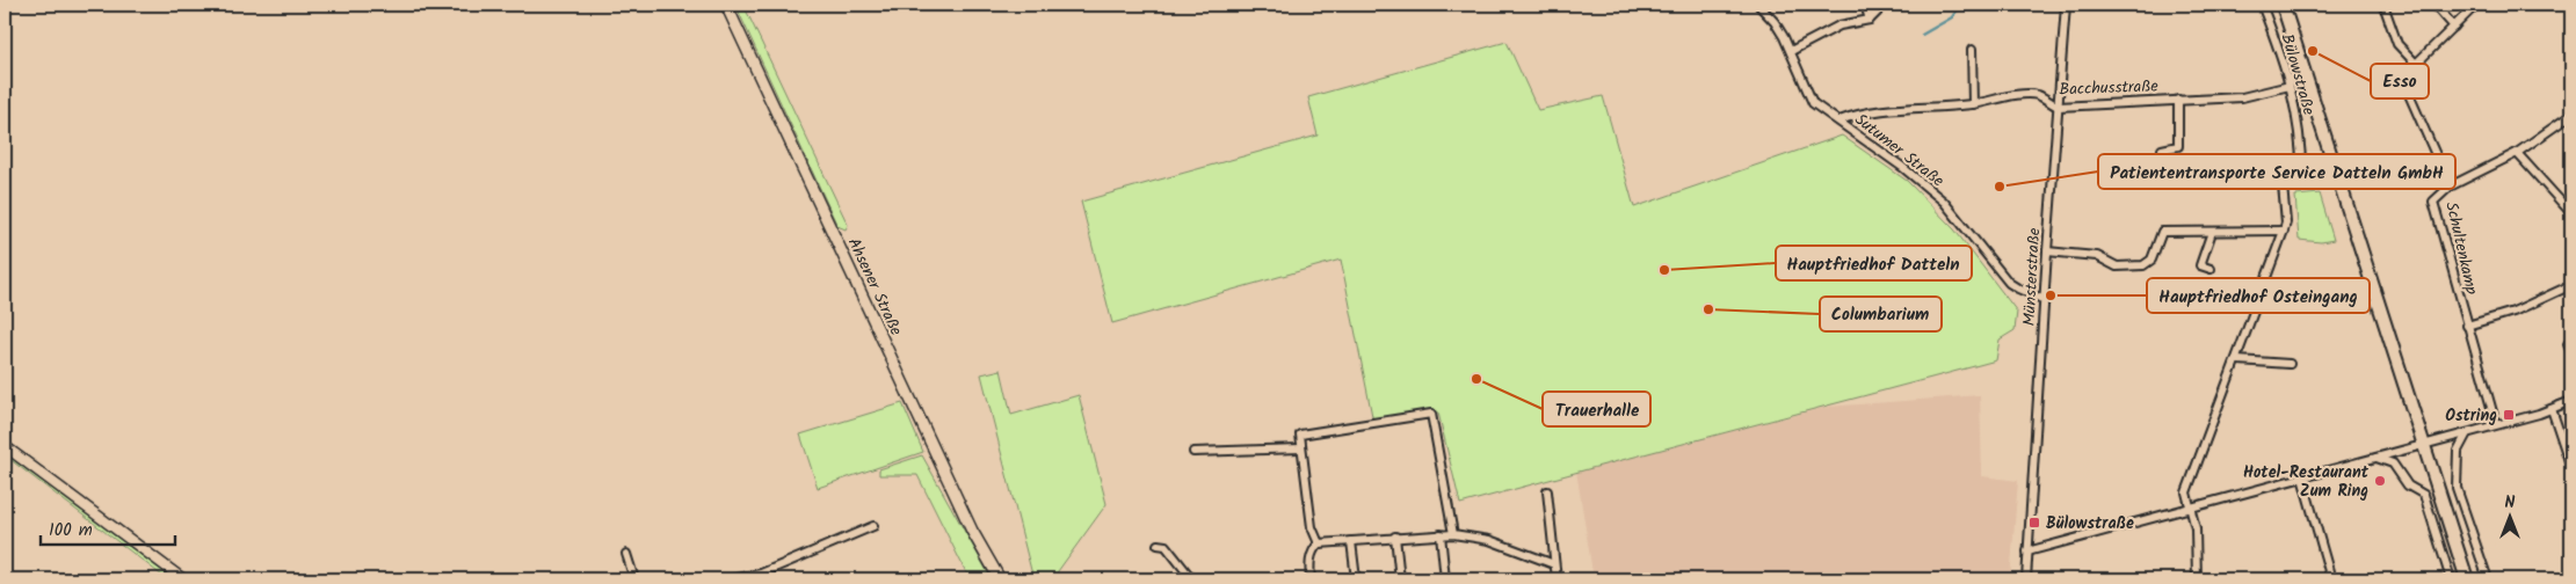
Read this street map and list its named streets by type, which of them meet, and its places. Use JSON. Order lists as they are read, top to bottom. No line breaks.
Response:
{"streets":{"main road":["Ahsener Straße"],"street":["Bülowstraße","Bacchusstraße","Sutumer Straße","Schultenkamp","Münsterstraße"]},"crossings":[["Bülowstraße","Bacchusstraße"],["Bacchusstraße","Sutumer Straße"],["Bacchusstraße","Münsterstraße"],["Sutumer Straße","Münsterstraße"]],"places":{"other":["Esso","Patiententransporte Service Datteln GmbH","Hauptfriedhof Datteln","Hauptfriedhof Osteingang","Columbarium","Trauerhalle","Hotel-Restaurant Zum Ring"],"transit":["Ostring","Bülowstraße"]},"scale_bar":"100 m","north":"top"}
